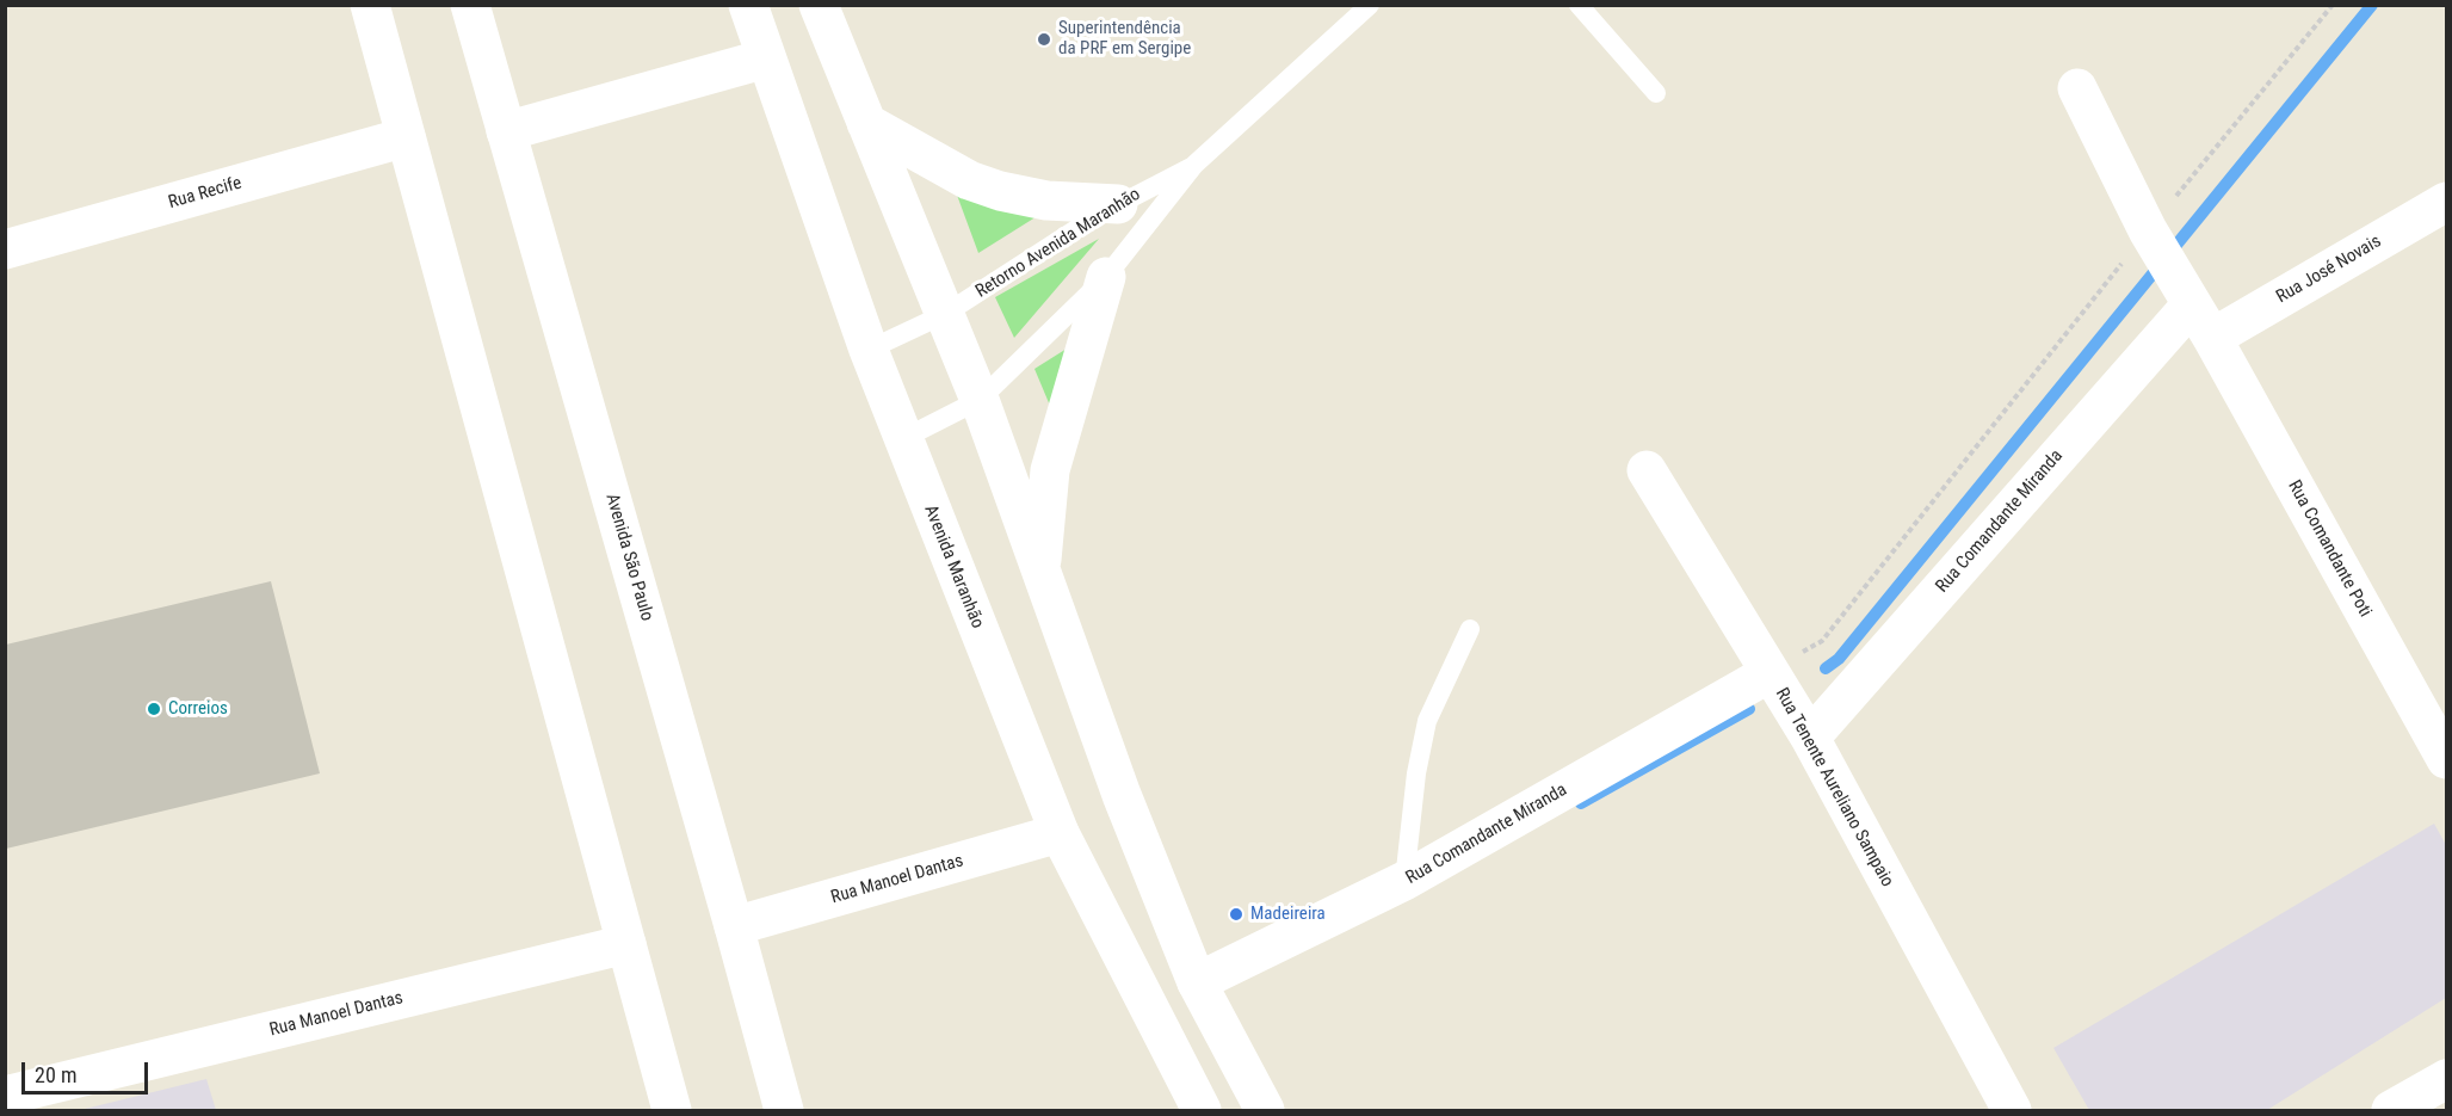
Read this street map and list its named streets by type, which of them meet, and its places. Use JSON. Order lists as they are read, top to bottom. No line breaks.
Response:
{"streets":{"main road":["Rua Recife","Rua José Novais","Rua Comandante Miranda","Rua Comandante Poti","Avenida São Paulo","Avenida Maranhão","Rua Tenente Aureliano Sampaio","Rua Manoel Dantas"],"lane":["Retorno Avenida Maranhão"]},"crossings":[["Retorno Avenida Maranhão","Avenida Maranhão"],["Rua José Novais","Rua Comandante Poti"],["Rua Comandante Miranda","Rua Comandante Poti"],["Rua Comandante Miranda","Rua Tenente Aureliano Sampaio"],["Avenida São Paulo","Rua Manoel Dantas"],["Avenida Maranhão","Rua Manoel Dantas"]],"places":["Superintendência da PRF em Sergipe","Correios","Madeireira"],"scale_bar":"20 m"}
